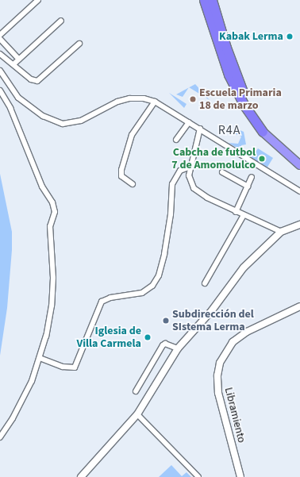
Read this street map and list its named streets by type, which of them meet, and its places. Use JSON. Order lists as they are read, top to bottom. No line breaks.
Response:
{"streets":{"main road":["Libramiento"]},"districts":["R4A"],"places":["Kabak Lerma","Escuela Primaria 18 de marzo","Cabcha de futbol 7 de Amomolulco","Subdirección del SIstema Lerma","Iglesia de Villa Carmela"]}
